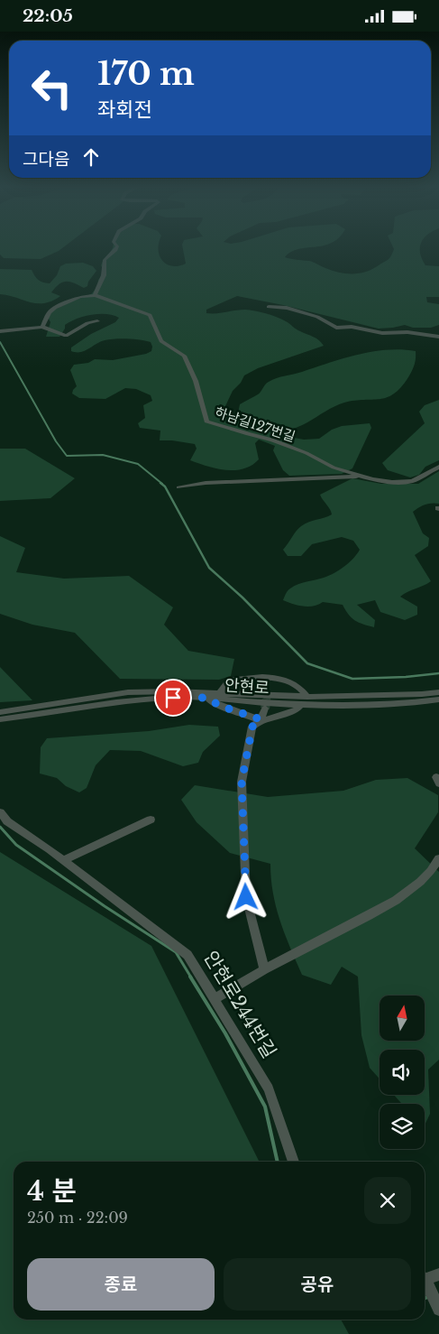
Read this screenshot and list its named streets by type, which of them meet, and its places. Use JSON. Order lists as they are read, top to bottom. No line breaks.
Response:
{"streets":{"street":["하남길127번길","안현로","안현로244번길"]},"north":"top","page":{"status":"22:05","turn":["170 m","좌회전"],"then":"그다음","heading":["4 분","250 m · 22:09"],"buttons":["종료","공유"]}}
